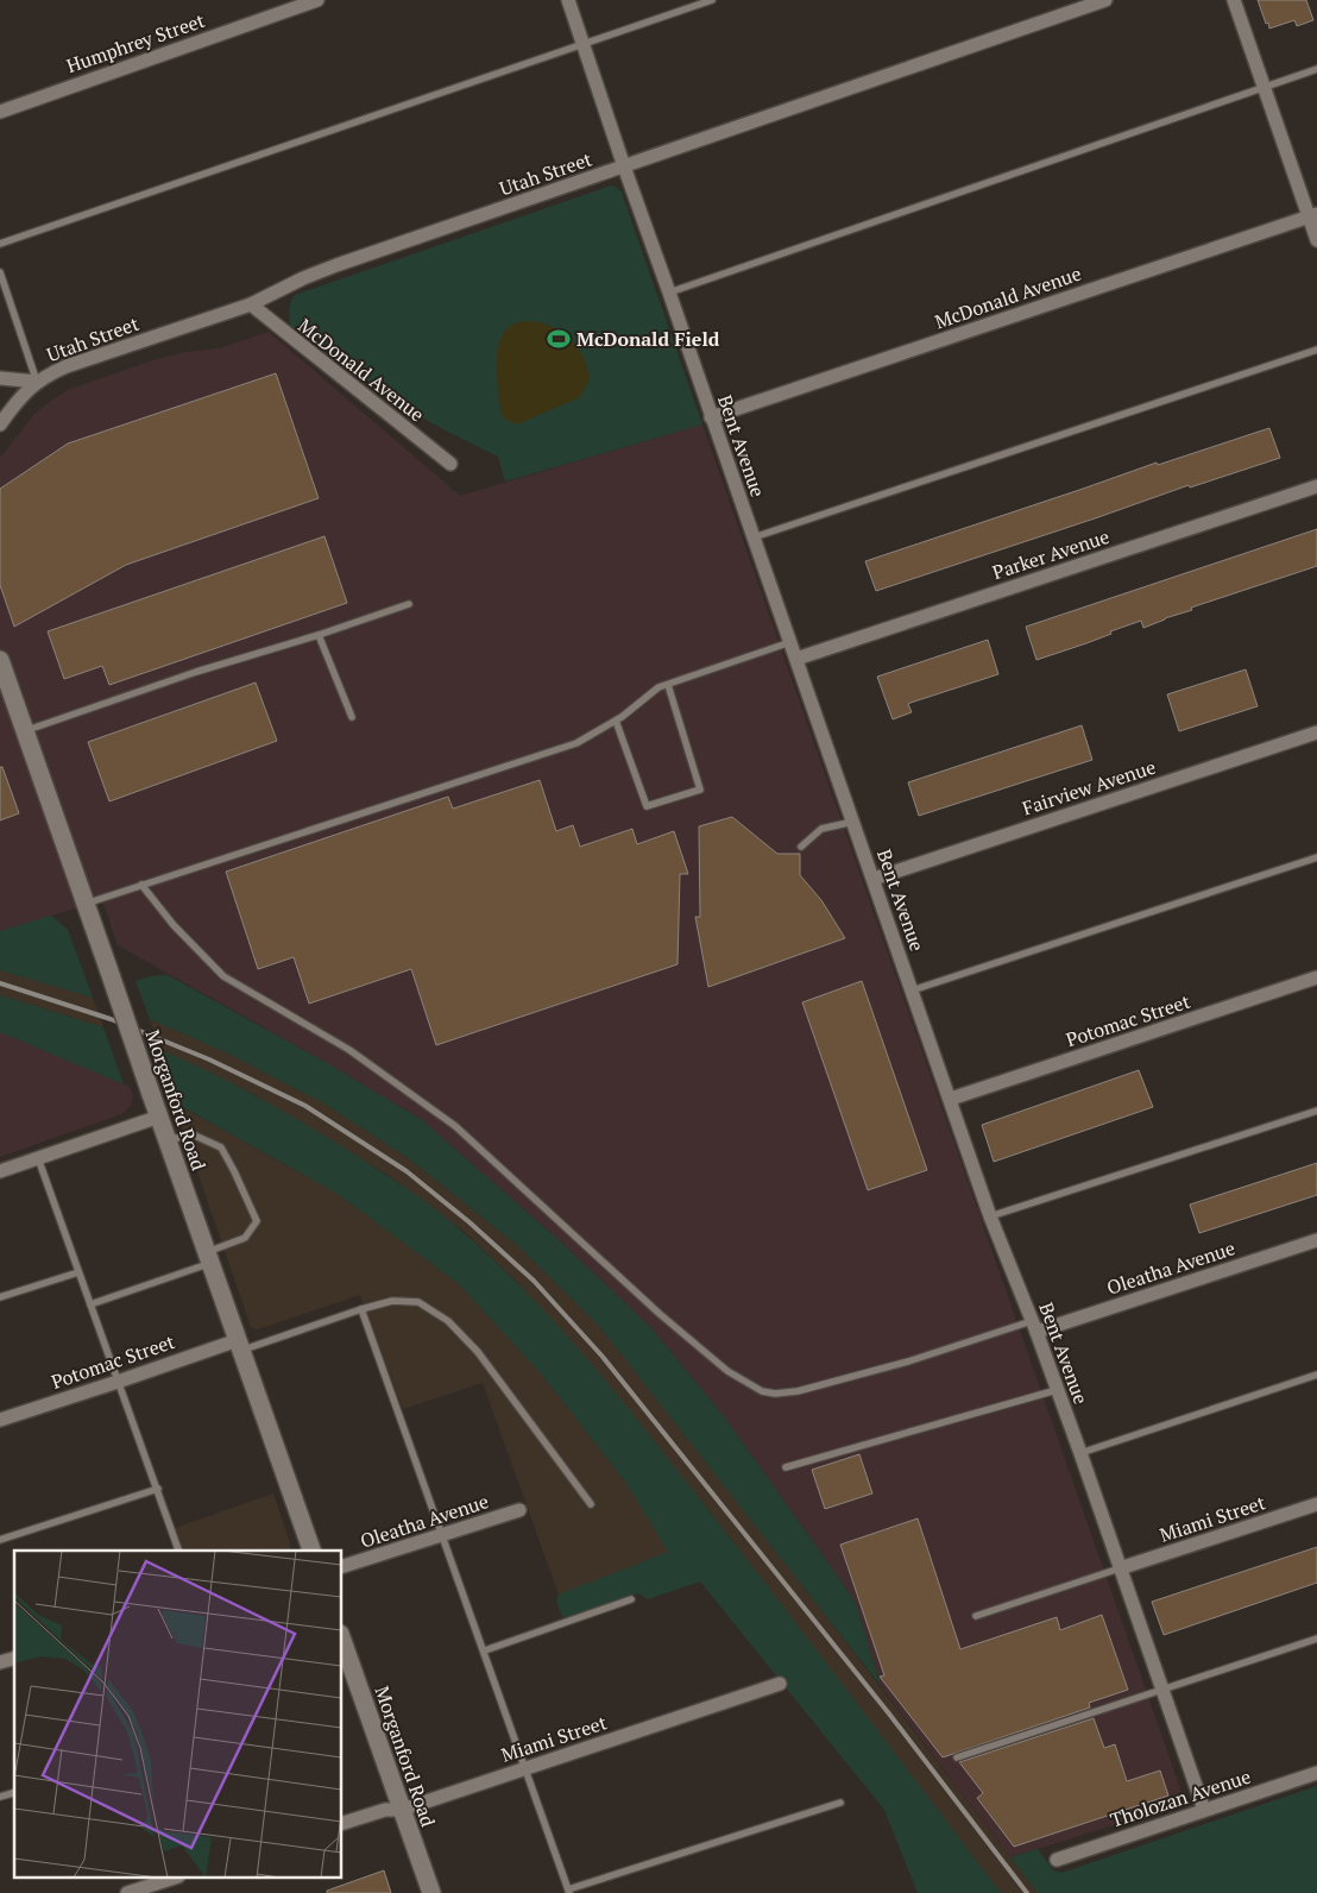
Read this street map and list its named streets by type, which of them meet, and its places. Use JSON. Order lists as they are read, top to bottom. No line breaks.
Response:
{"streets":{"street":["Humphrey Street","Utah Street","McDonald Avenue","Bent Avenue","Parker Avenue","Fairview Avenue","Potomac Street","Morganford Road","Oleatha Avenue","Miami Street","Tholozan Avenue"]},"crossings":[["Utah Street","McDonald Avenue"],["Utah Street","Bent Avenue"],["McDonald Avenue","Bent Avenue"],["Bent Avenue","Parker Avenue"],["Bent Avenue","Fairview Avenue"],["Bent Avenue","Potomac Street"],["Bent Avenue","Oleatha Avenue"],["Bent Avenue","Miami Street"],["Bent Avenue","Tholozan Avenue"],["Potomac Street","Morganford Road"],["Morganford Road","Miami Street"]],"places":{"sports":["McDonald Field"]}}
